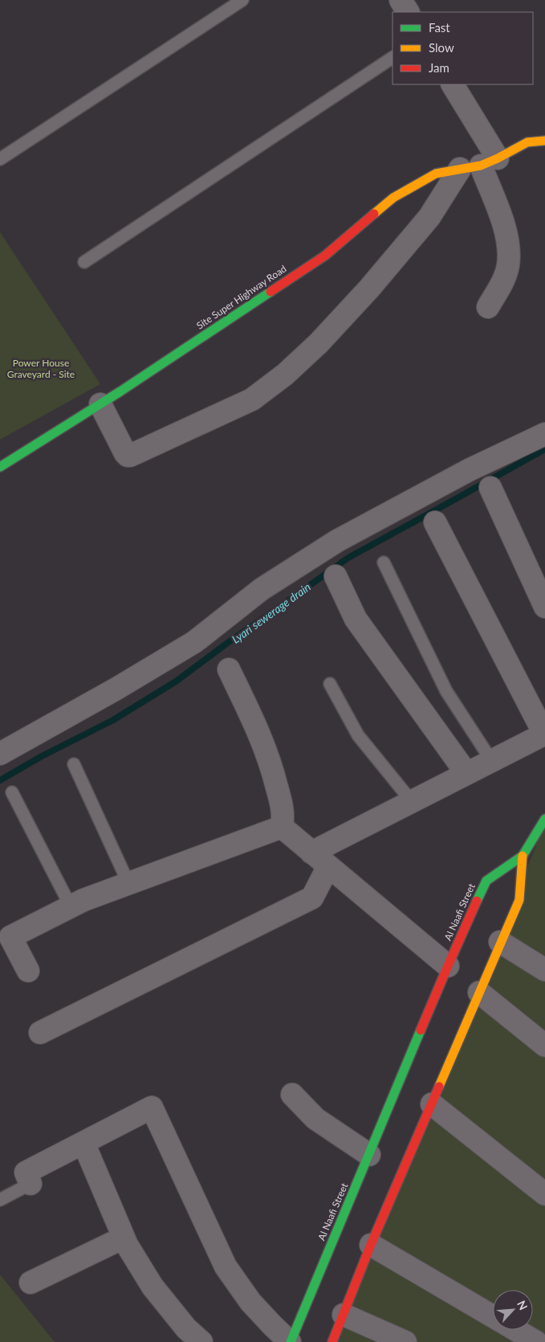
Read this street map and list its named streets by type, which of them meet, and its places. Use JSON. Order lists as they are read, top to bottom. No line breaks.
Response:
{"streets":{"street":["Site Super Highway Road","Al Naafi Street"]},"water":["Lyari sewerage drain"],"parks":["Power House Graveyard - Site"],"legend":["Fast","Slow","Jam"],"north":"top right"}
